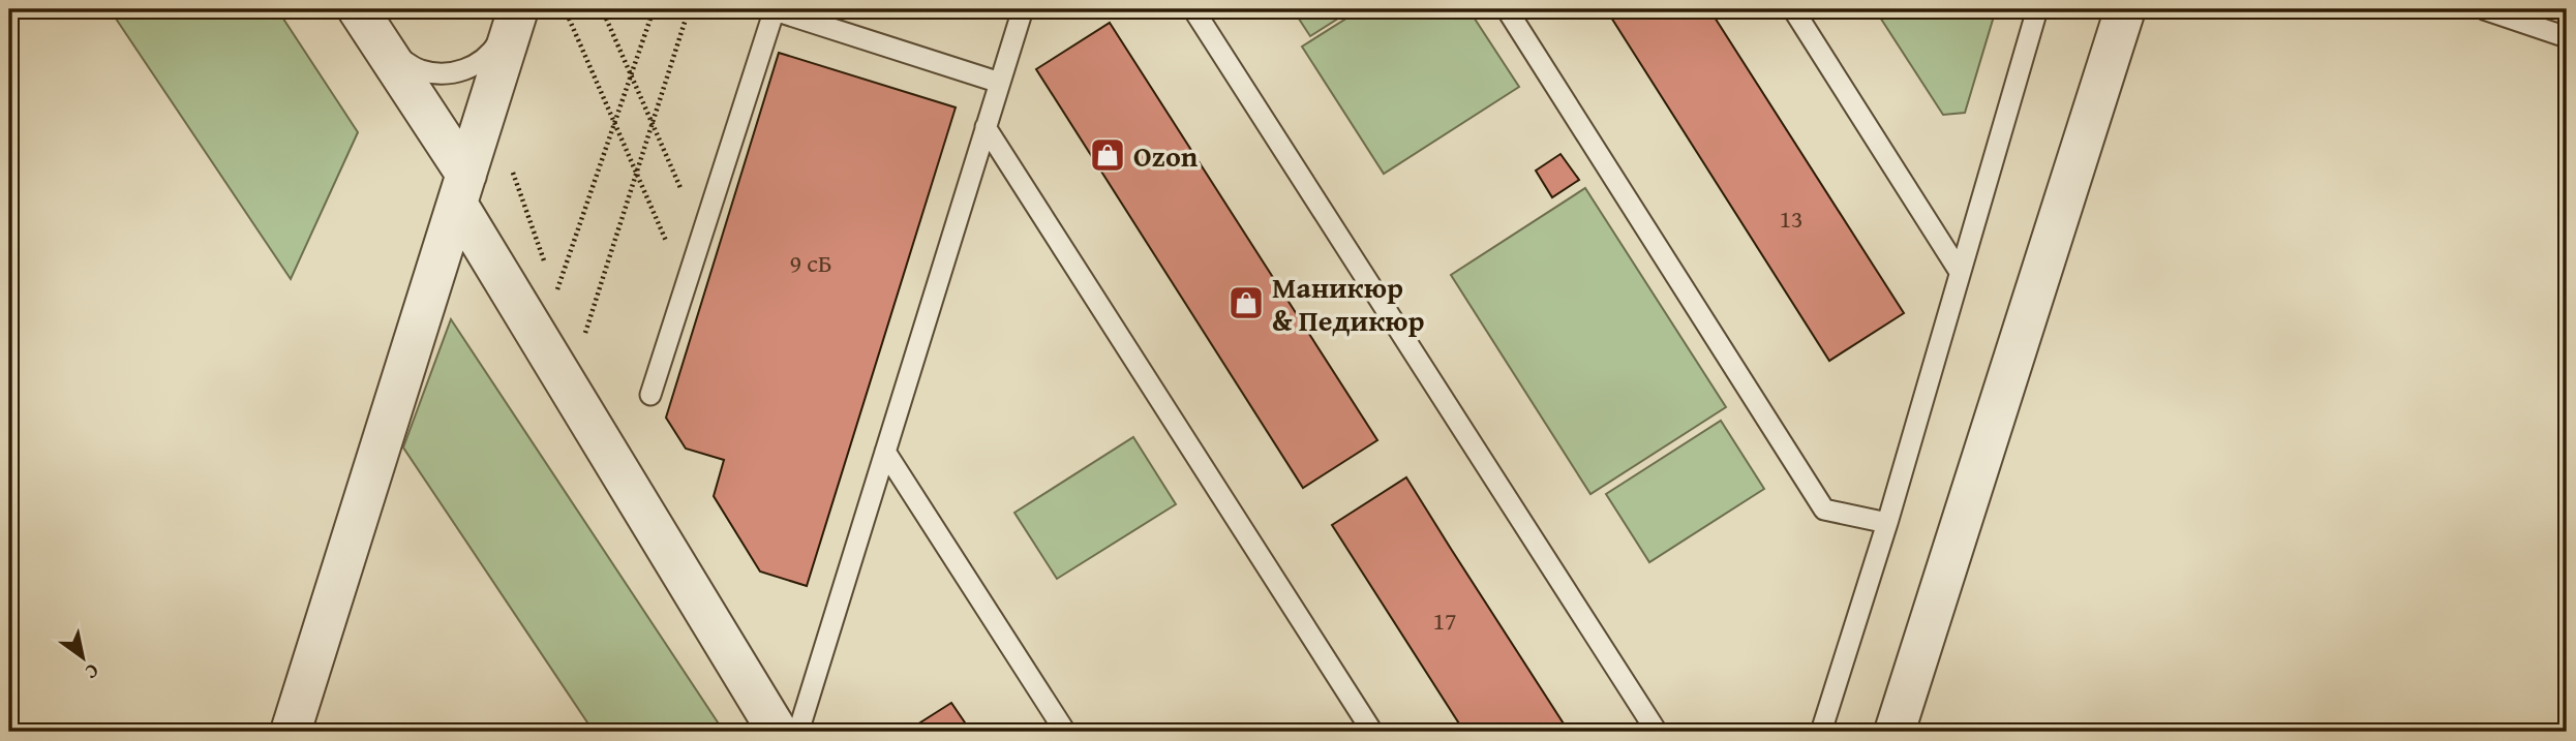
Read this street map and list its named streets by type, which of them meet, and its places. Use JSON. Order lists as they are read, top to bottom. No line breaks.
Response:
{"places":{"shop":["Ozon","Маникюр & Педикюр"]},"house_numbers":["13","9 сБ","17"],"north":"bottom right"}
